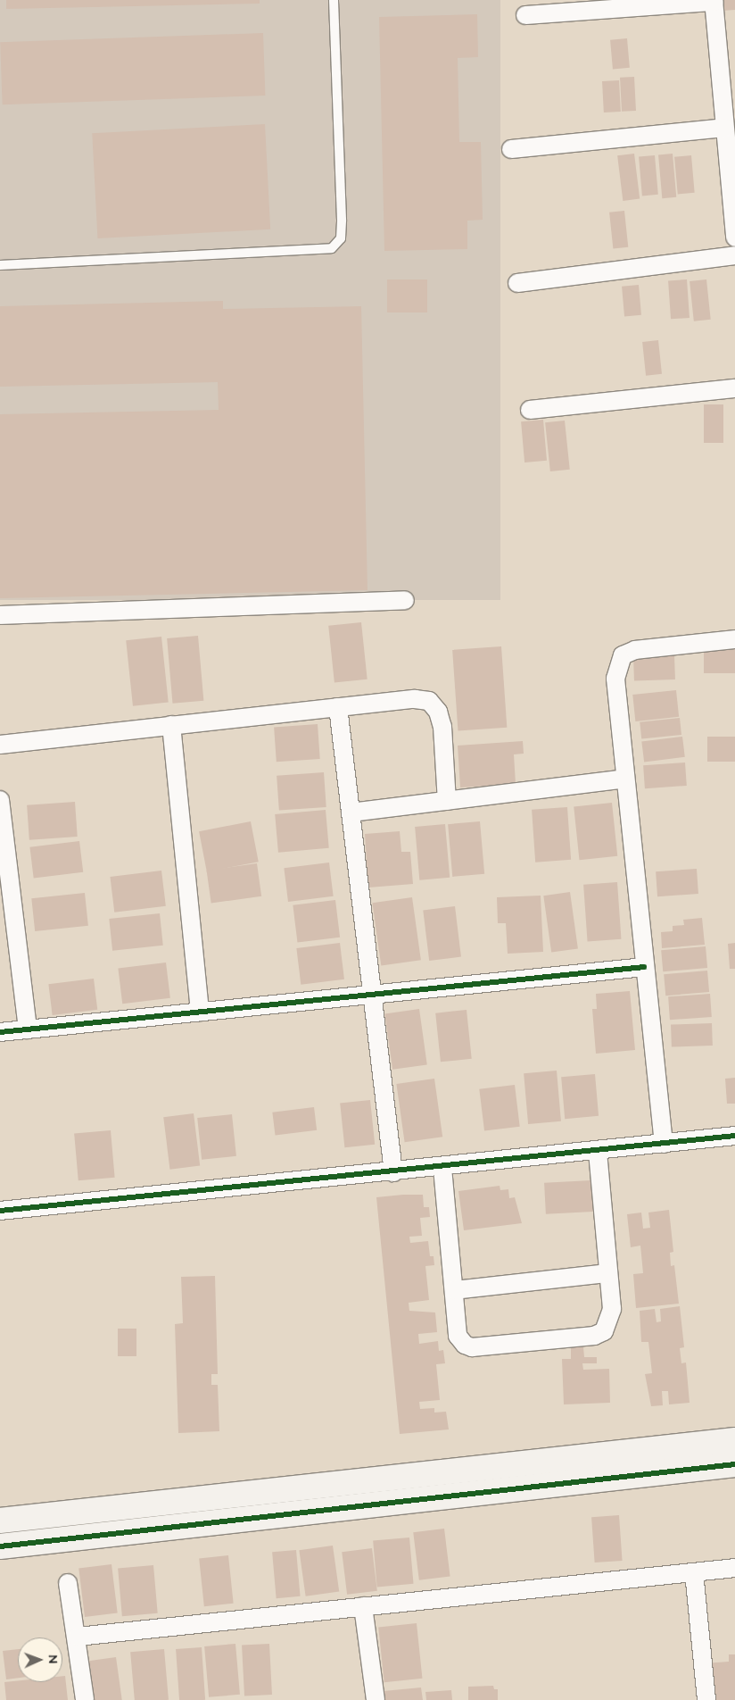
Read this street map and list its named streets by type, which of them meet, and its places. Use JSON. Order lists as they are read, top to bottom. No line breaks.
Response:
{"north":"right"}
